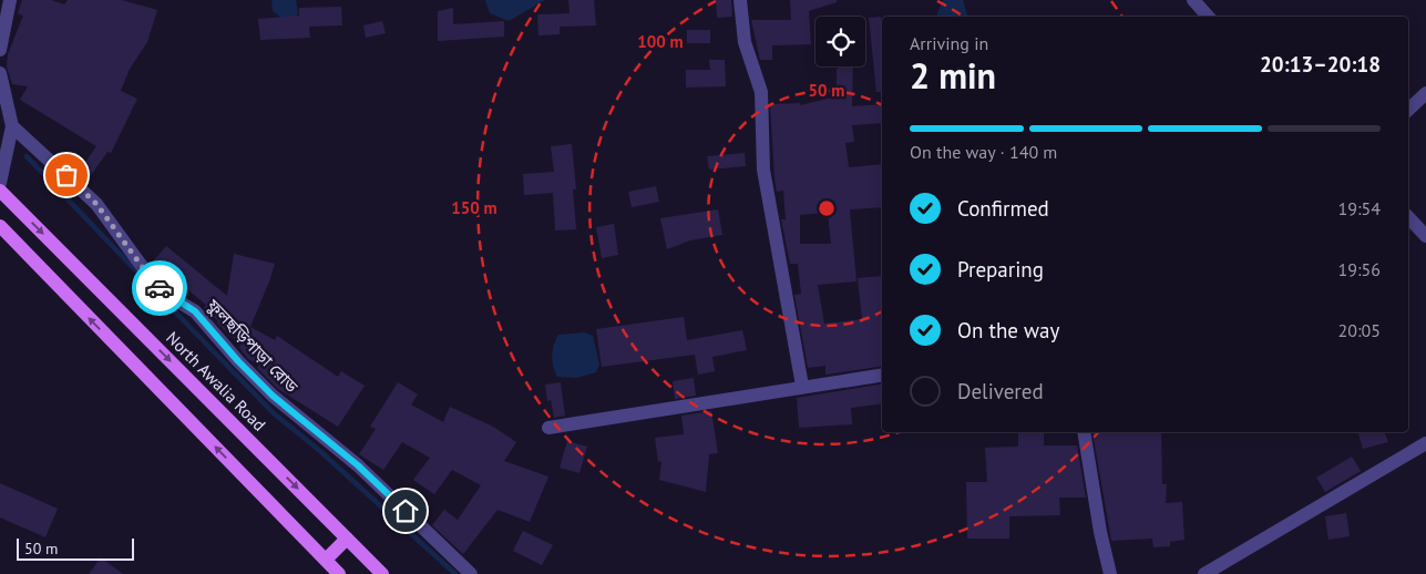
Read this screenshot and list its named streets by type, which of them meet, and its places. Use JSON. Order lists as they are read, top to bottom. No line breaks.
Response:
{"streets":{"main road":["North Awalia Road"],"street":["ফুলছড়িপাড়া রোড"]},"scale_bar":"50 m","page":{"heading":["2 min","Arriving in","20:13–20:18"],"bar":"On the way · 140 m","list":[["Confirmed","19:54"],["Preparing","19:56"],["On the way","20:05"],"Delivered"],"scale":"50 m"},"rings":["100 m","50 m","150 m"]}
